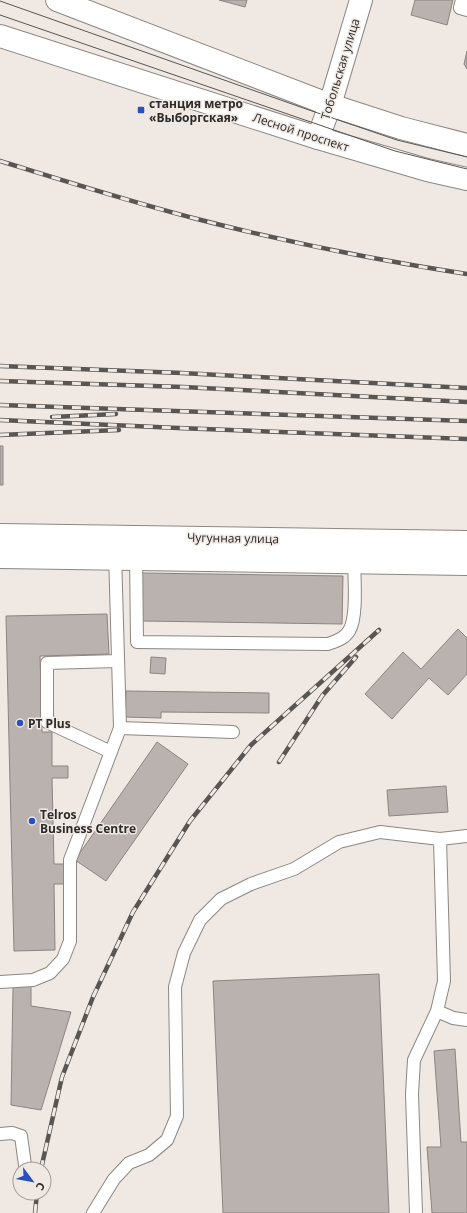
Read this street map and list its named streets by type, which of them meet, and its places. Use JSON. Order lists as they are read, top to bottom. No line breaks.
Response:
{"streets":{"street":["Тобольская улица","Лесной проспект","Чугунная улица"]},"crossings":[["Тобольская улица","Лесной проспект"]],"places":{"transit":["станция метро «Выборгская»"],"other":["PT Plus","Telros Business Centre"]},"north":"bottom right"}
